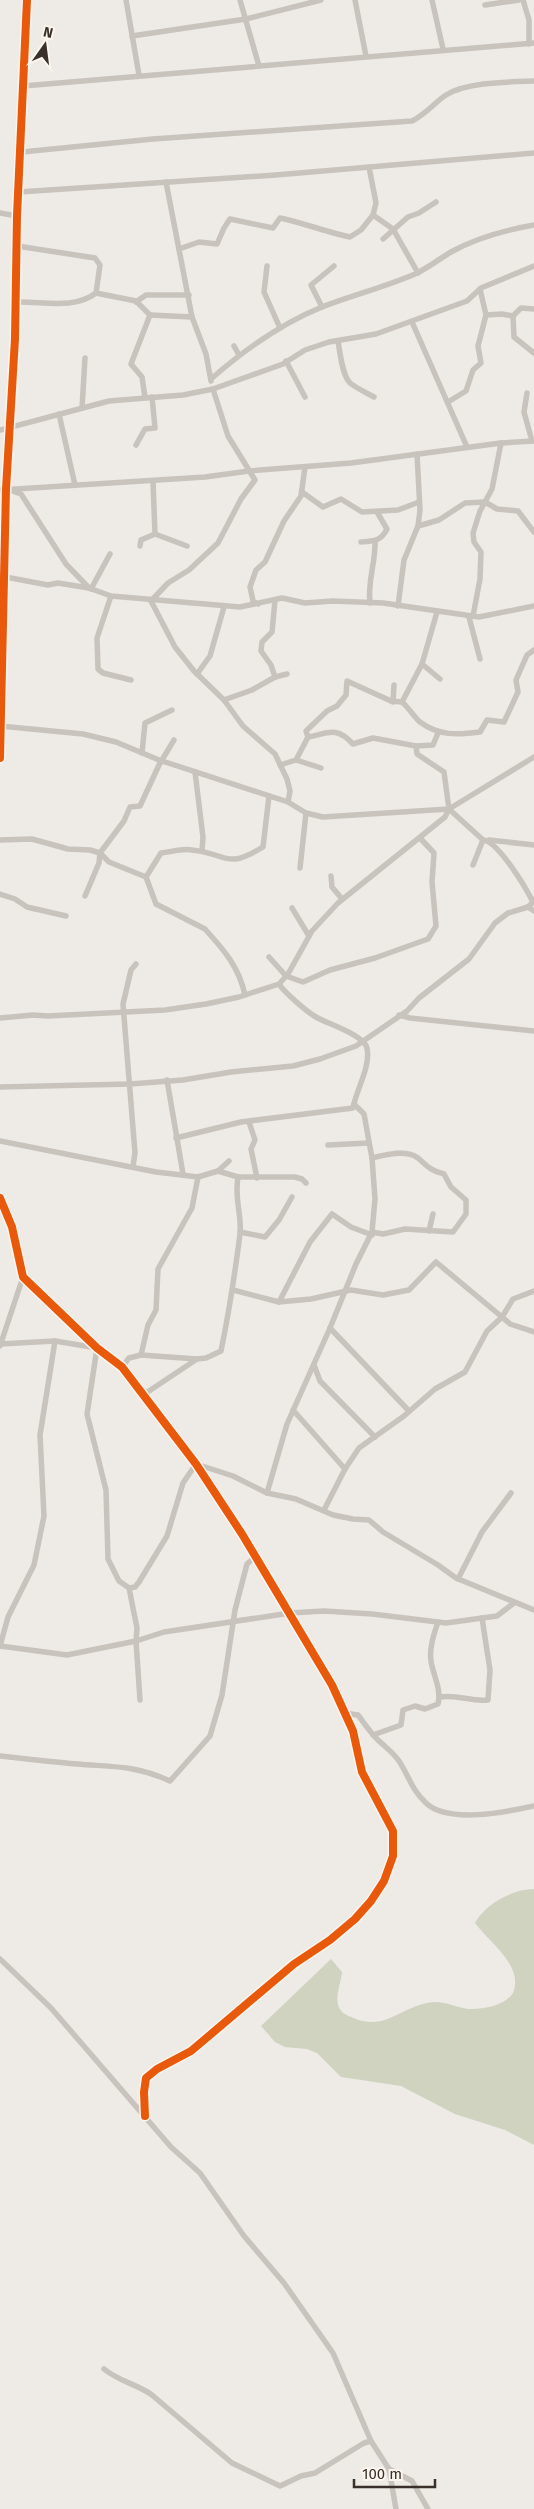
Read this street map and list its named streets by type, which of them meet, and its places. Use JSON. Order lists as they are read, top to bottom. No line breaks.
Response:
{"scale_bar":"100 m","north":"top"}
